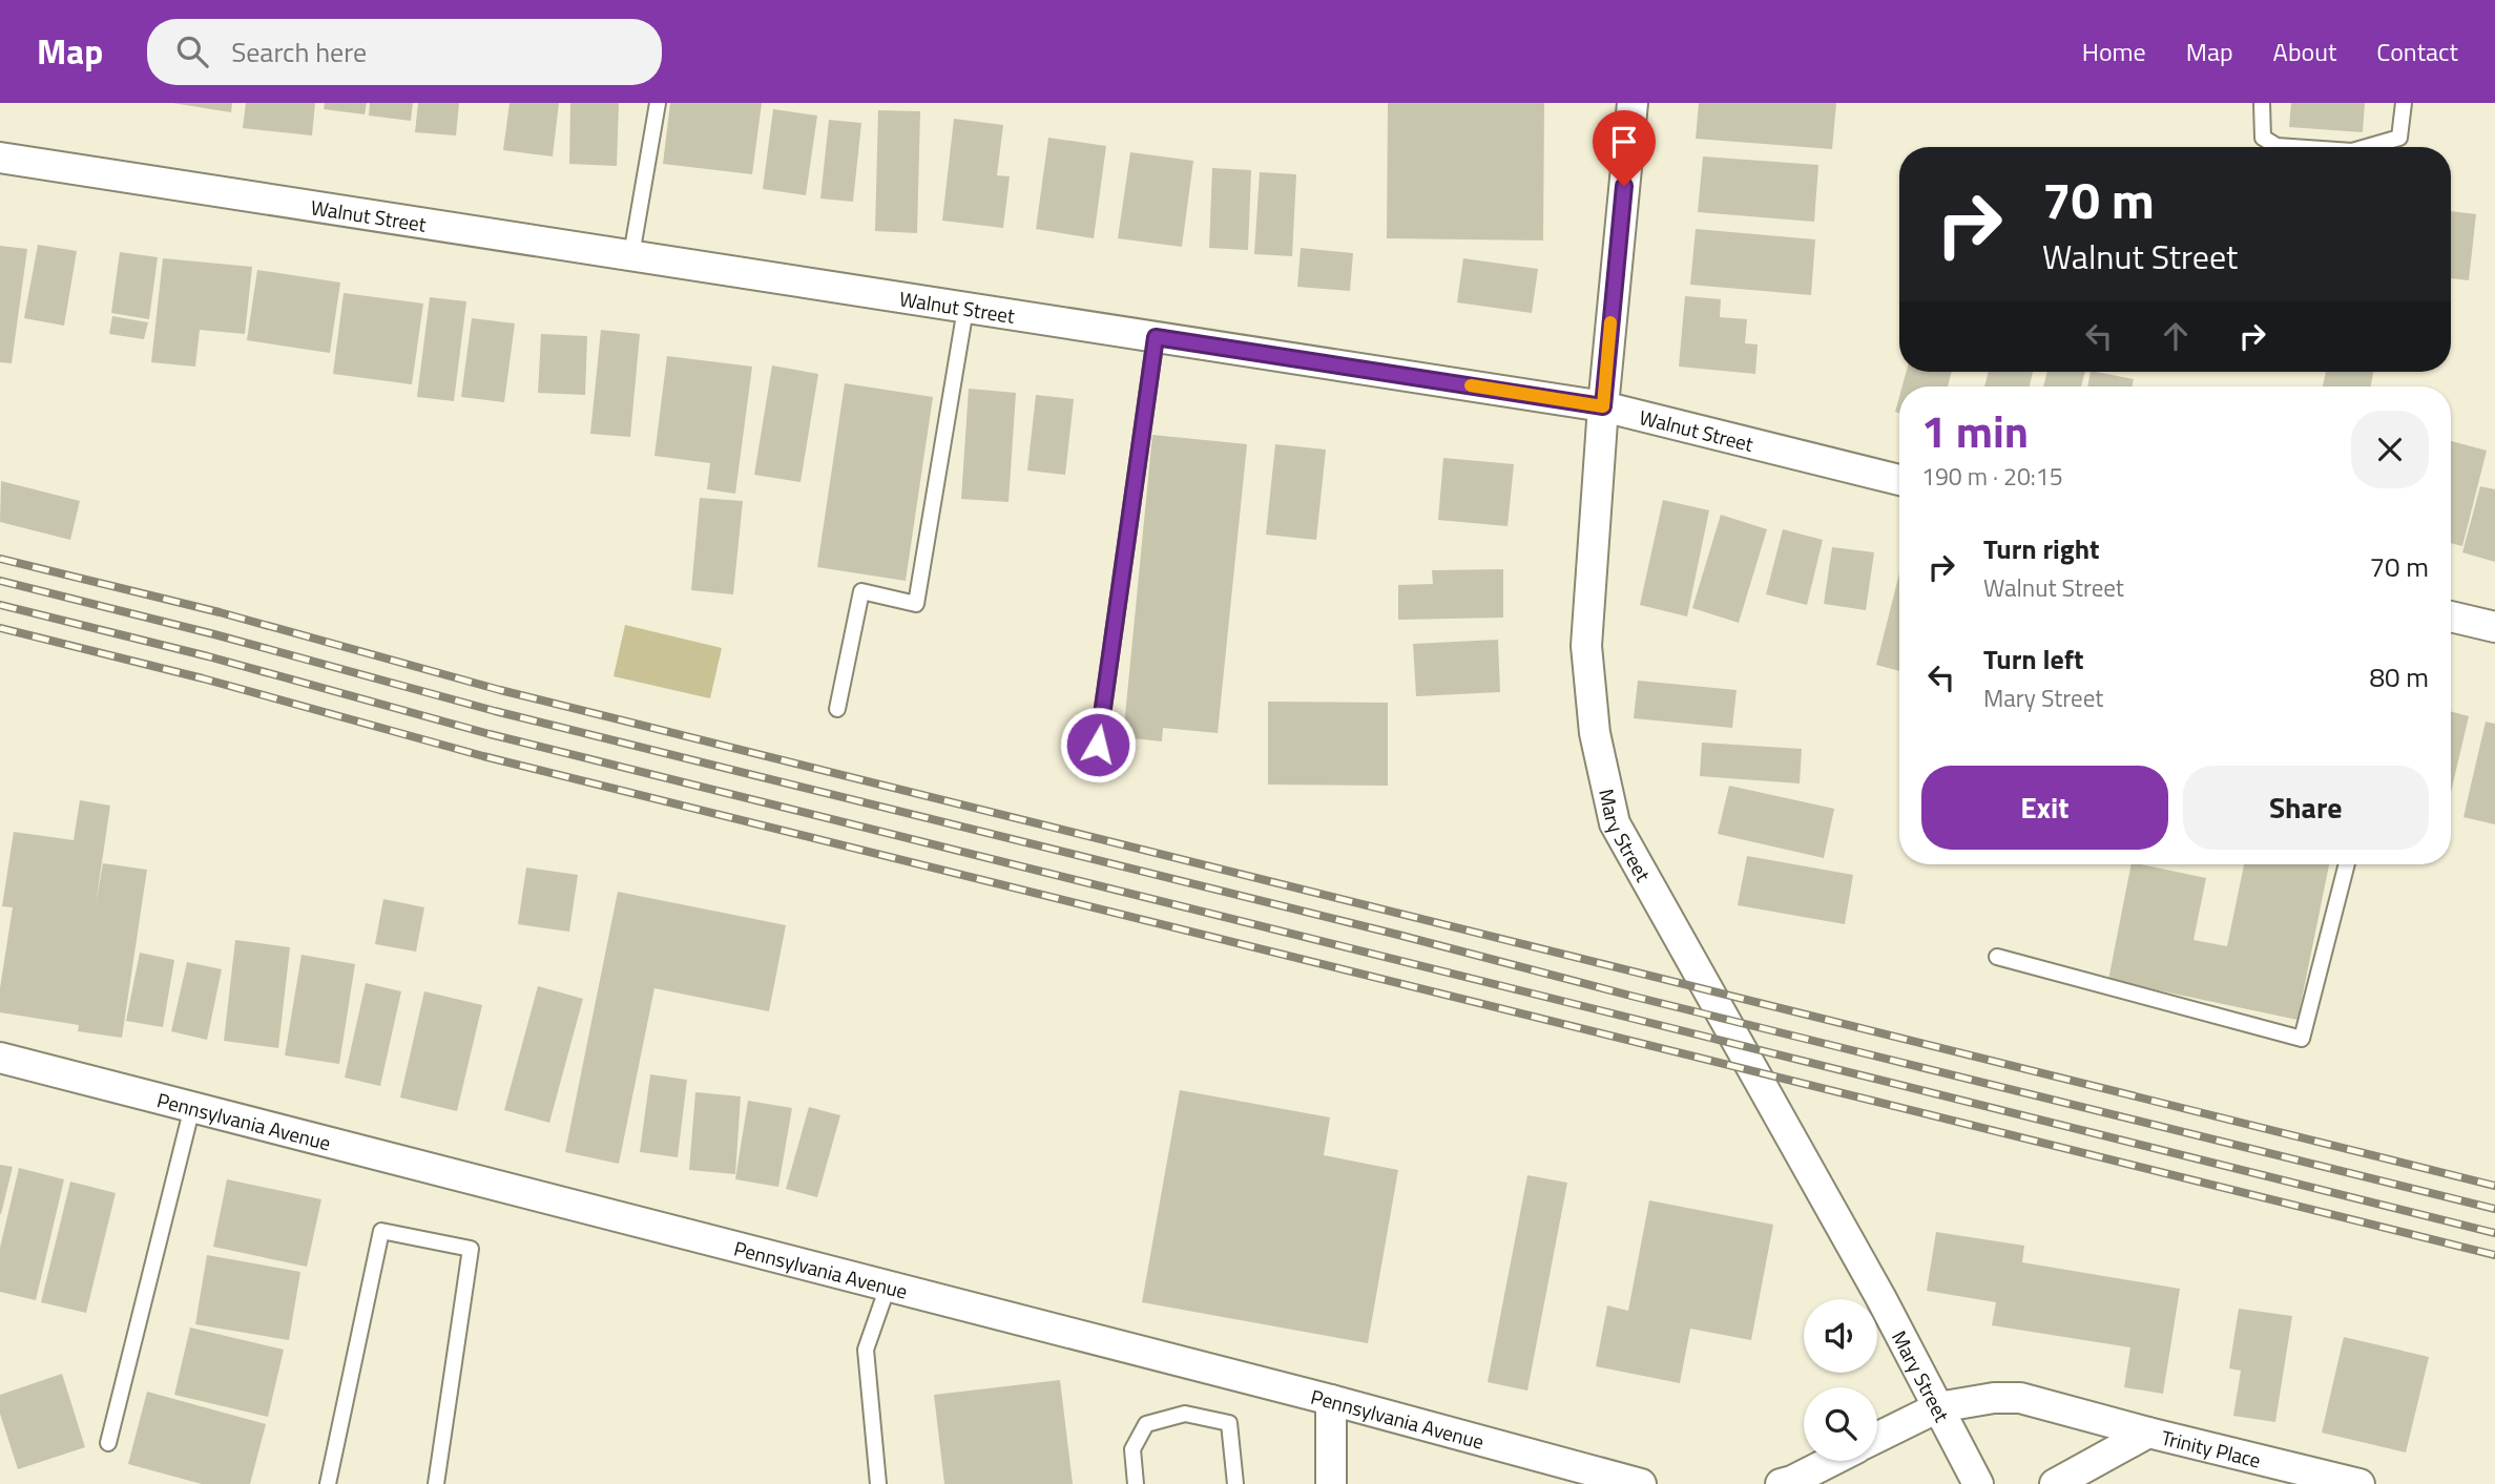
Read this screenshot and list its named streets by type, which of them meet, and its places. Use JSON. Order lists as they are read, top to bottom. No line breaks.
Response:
{"streets":{"street":["Walnut Street","Mary Street","Pennsylvania Avenue","Trinity Place"]},"crossings":[["Walnut Street","Mary Street"],["Mary Street","Trinity Place"]],"page":{"header":"Map","search":"Search here","nav":["Home","Map","About","Contact"],"turn":["70 m","Walnut Street"],"heading":["1 min","190 m · 20:15"],"list":[{"name":"Turn right","note":"Walnut Street","value":"70 m"},{"name":"Turn left","note":"Mary Street","value":"80 m"}],"buttons":["Exit","Share"]}}
